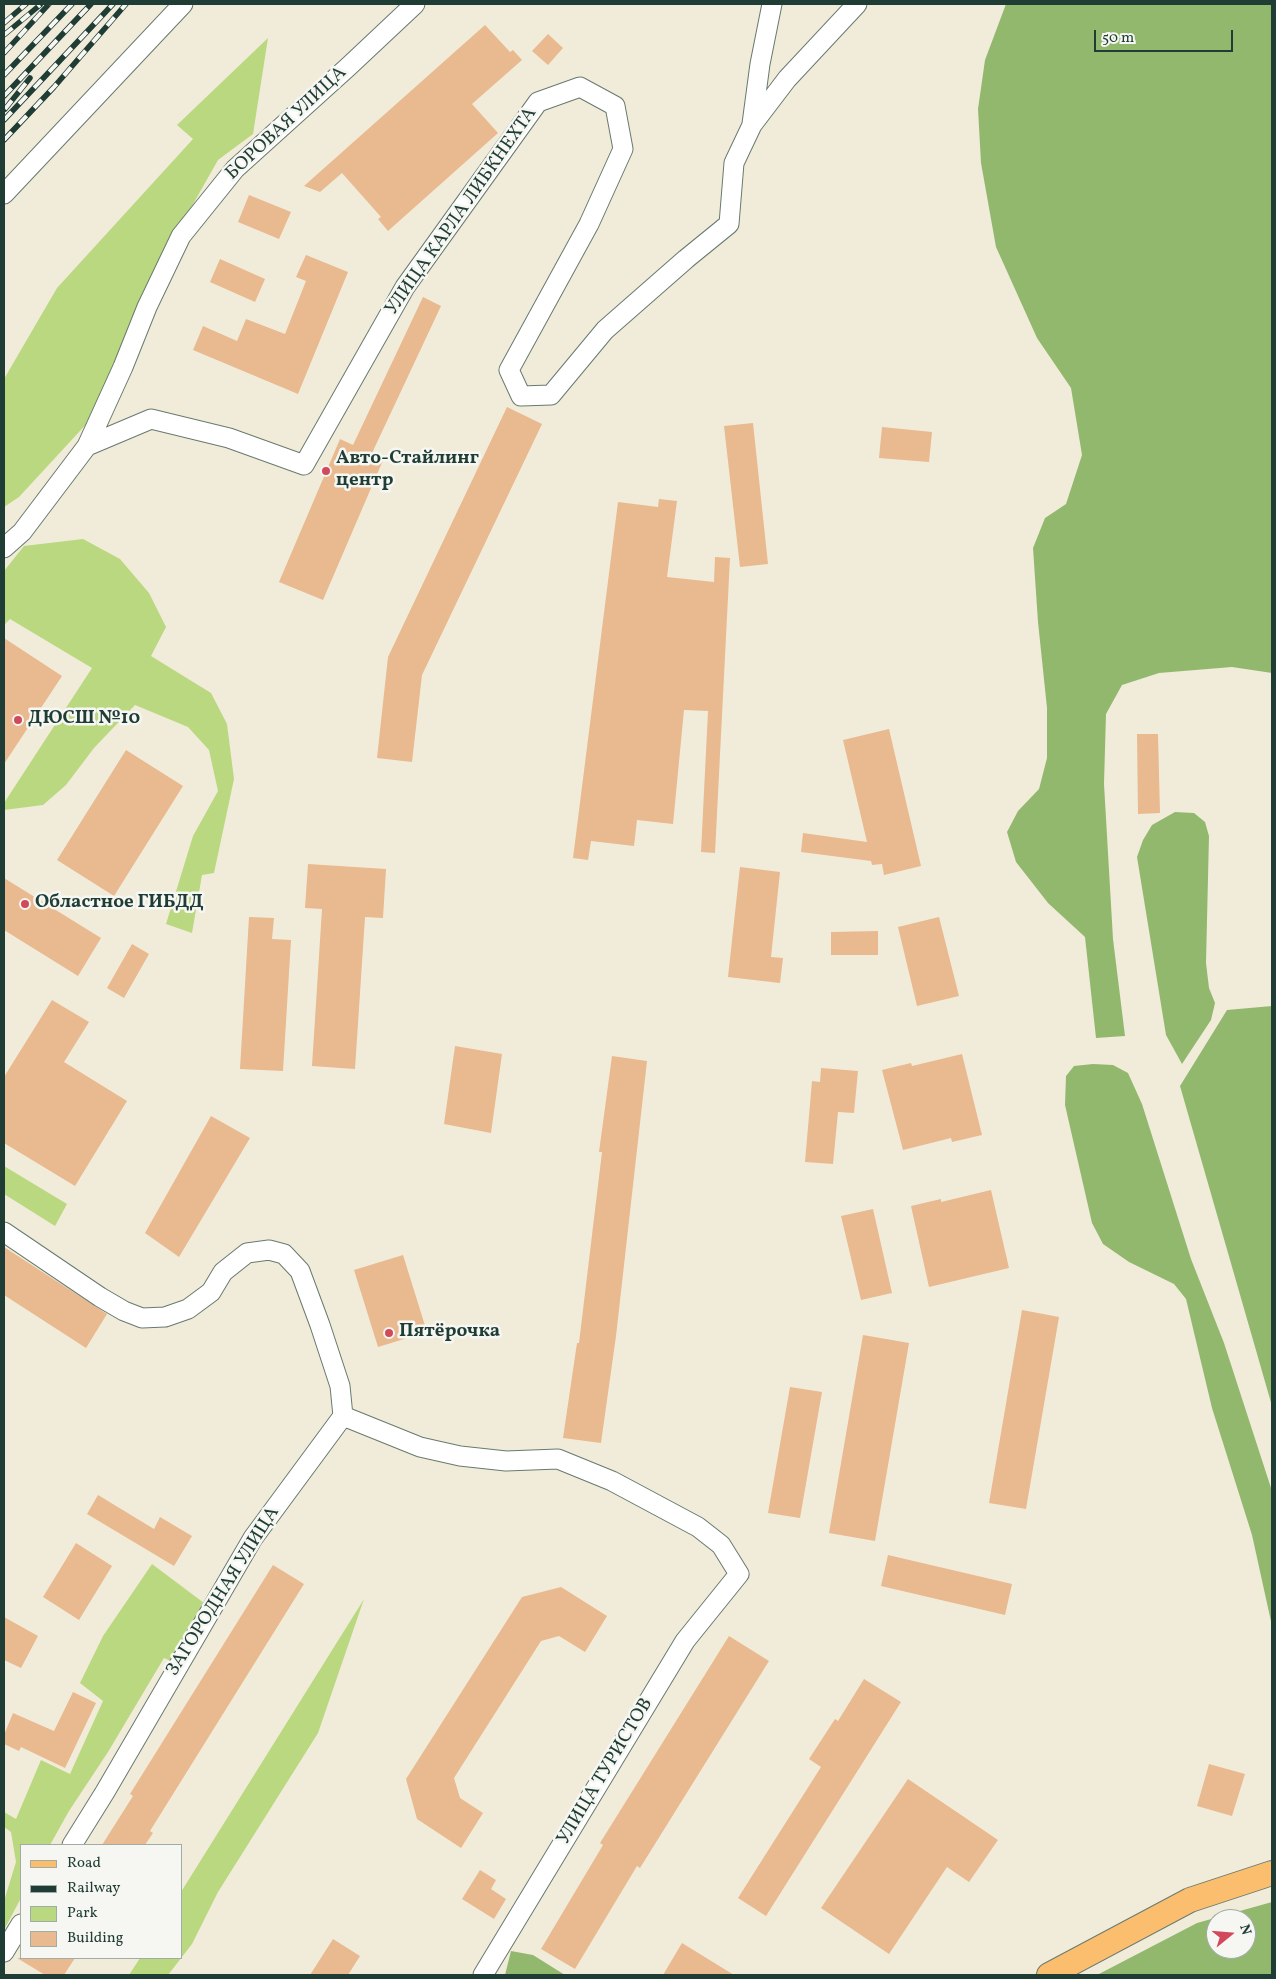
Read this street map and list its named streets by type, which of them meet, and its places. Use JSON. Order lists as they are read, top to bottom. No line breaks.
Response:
{"streets":{"street":["БОРОВАЯ УЛИЦА","УЛИЦА КАРЛА ЛИБКНЕХТА","ЗАГОРОДНАЯ УЛИЦА","УЛИЦА ТУРИСТОВ"]},"crossings":[["БОРОВАЯ УЛИЦА","УЛИЦА КАРЛА ЛИБКНЕХТА"],["ЗАГОРОДНАЯ УЛИЦА","УЛИЦА ТУРИСТОВ"]],"places":["Авто-Стайлинг центр","ДЮСШ №10","Областное ГИБДД","Пятёрочка"],"legend":["Road","Railway","Park","Building"],"scale_bar":"50 m","north":"right"}
